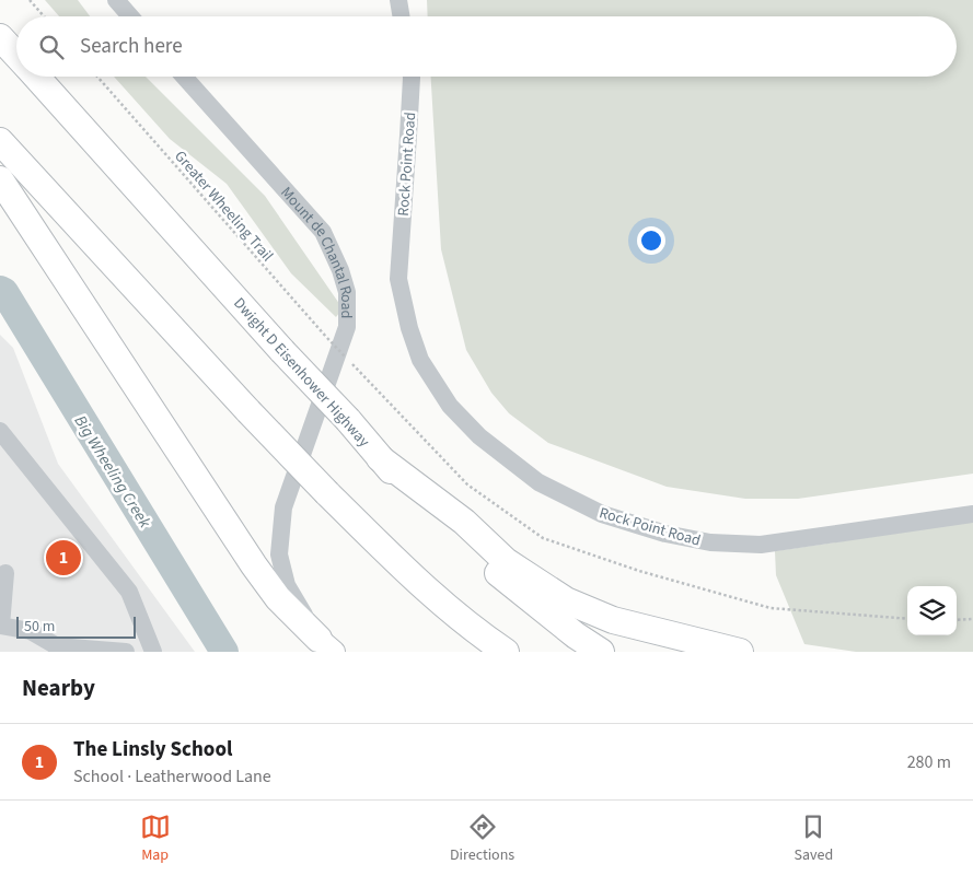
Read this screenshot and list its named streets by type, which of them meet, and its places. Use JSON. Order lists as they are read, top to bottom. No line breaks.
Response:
{"streets":{"highway":["Dwight D Eisenhower Highway"],"street":["Rock Point Road","Mount de Chantal Road"],"path":["Greater Wheeling Trail"]},"water":["Big Wheeling Creek"],"scale_bar":"50 m","page":{"search":"Search here","pins":"1","scale":"50 m","heading":"Nearby","list":[{"mark":"1","name":"The Linsly School","note":"School · Leatherwood Lane","value":"280 m"}],"nav":["Map","Directions","Saved"]}}
